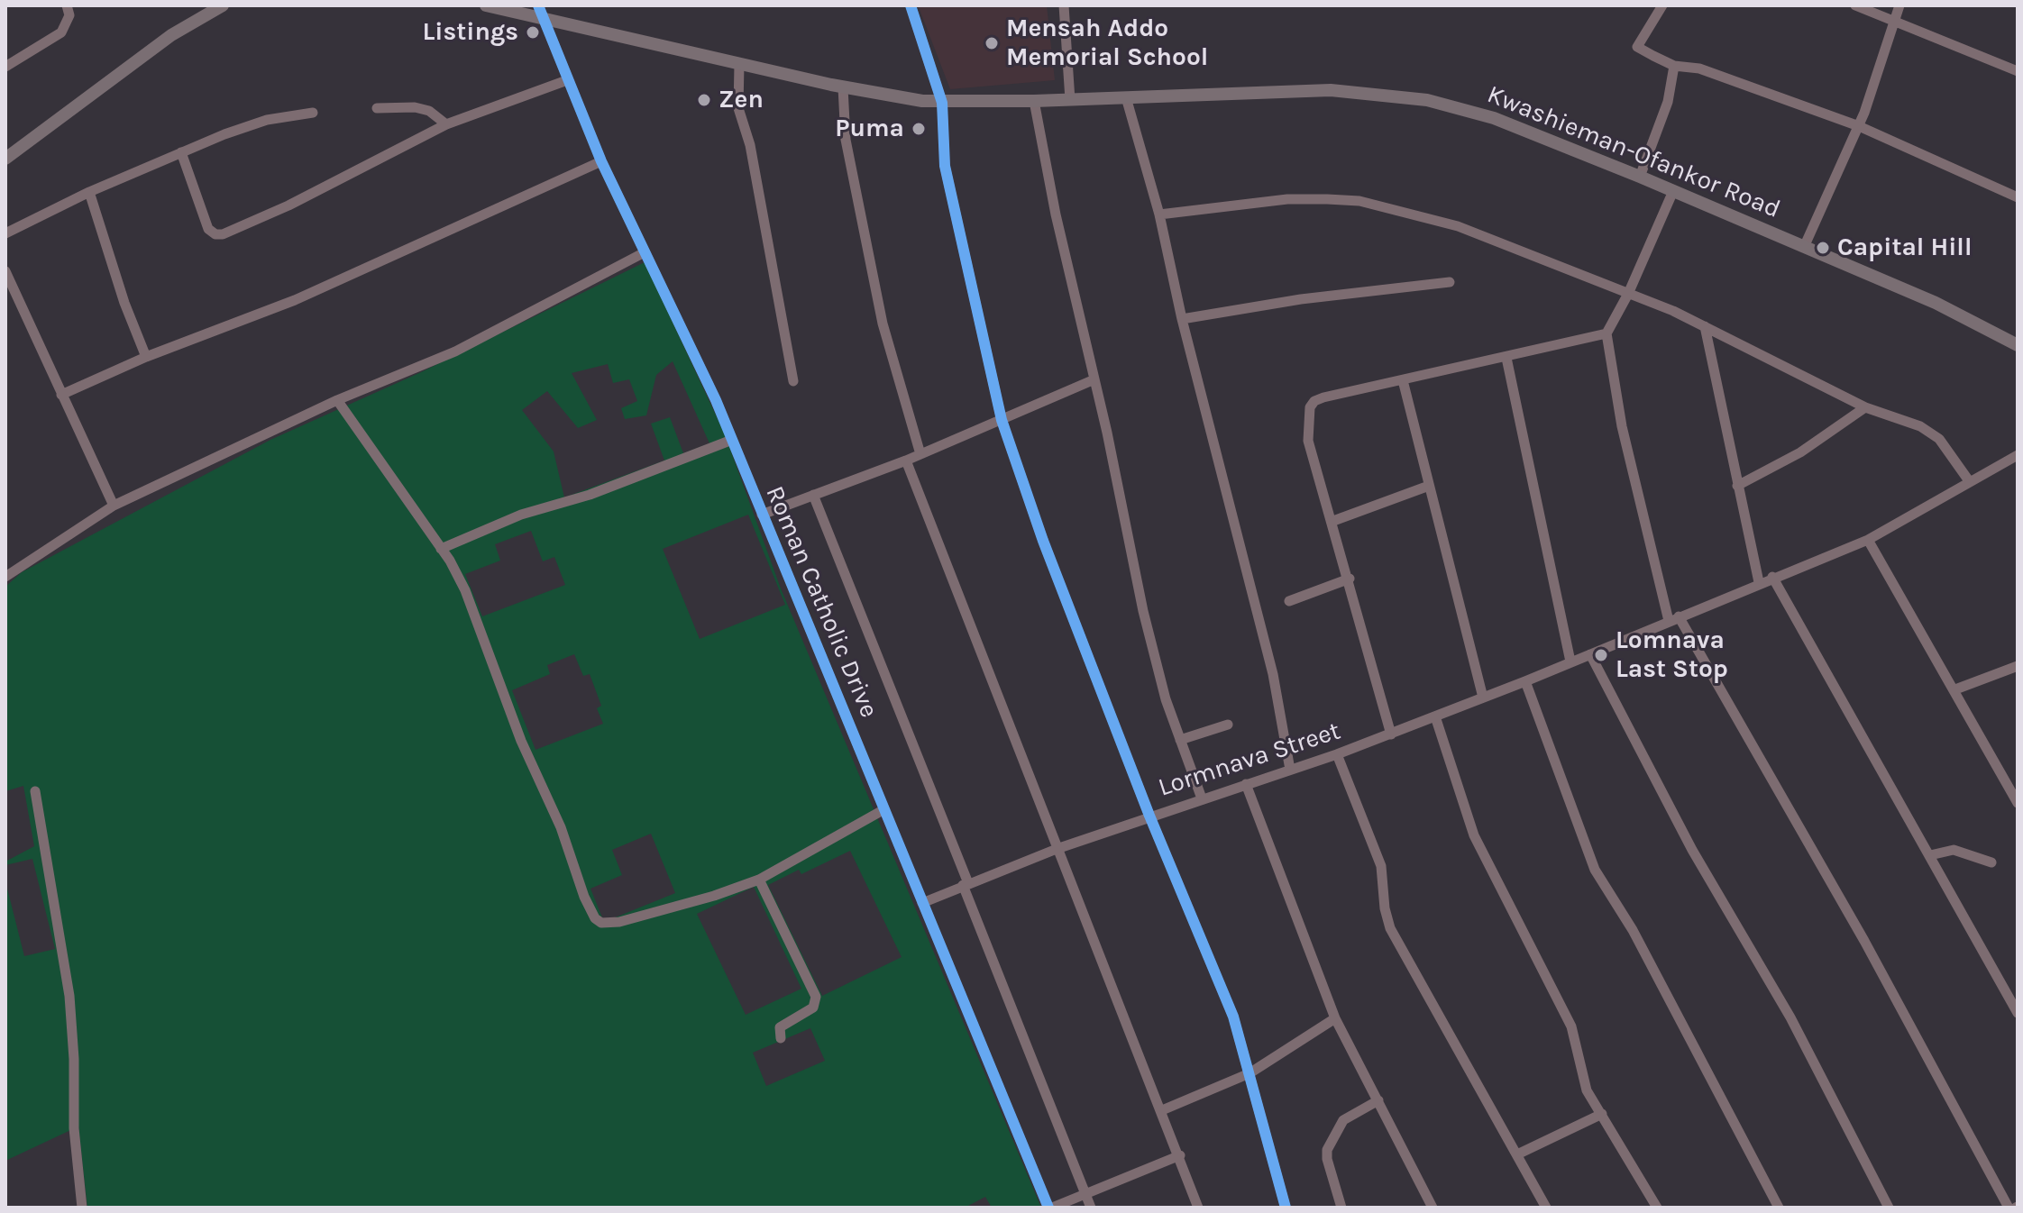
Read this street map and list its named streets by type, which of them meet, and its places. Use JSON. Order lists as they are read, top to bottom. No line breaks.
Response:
{"streets":{"main road":["Kwashieman-Ofankor Road"],"street":["Roman Catholic Drive","Lormnava Street"]},"crossings":[["Kwashieman-Ofankor Road","Roman Catholic Drive"],["Roman Catholic Drive","Lormnava Street"]],"places":["Listings","Mensah Addo Memorial School","Zen","Puma","Capital Hill","Lomnava Last Stop"]}
